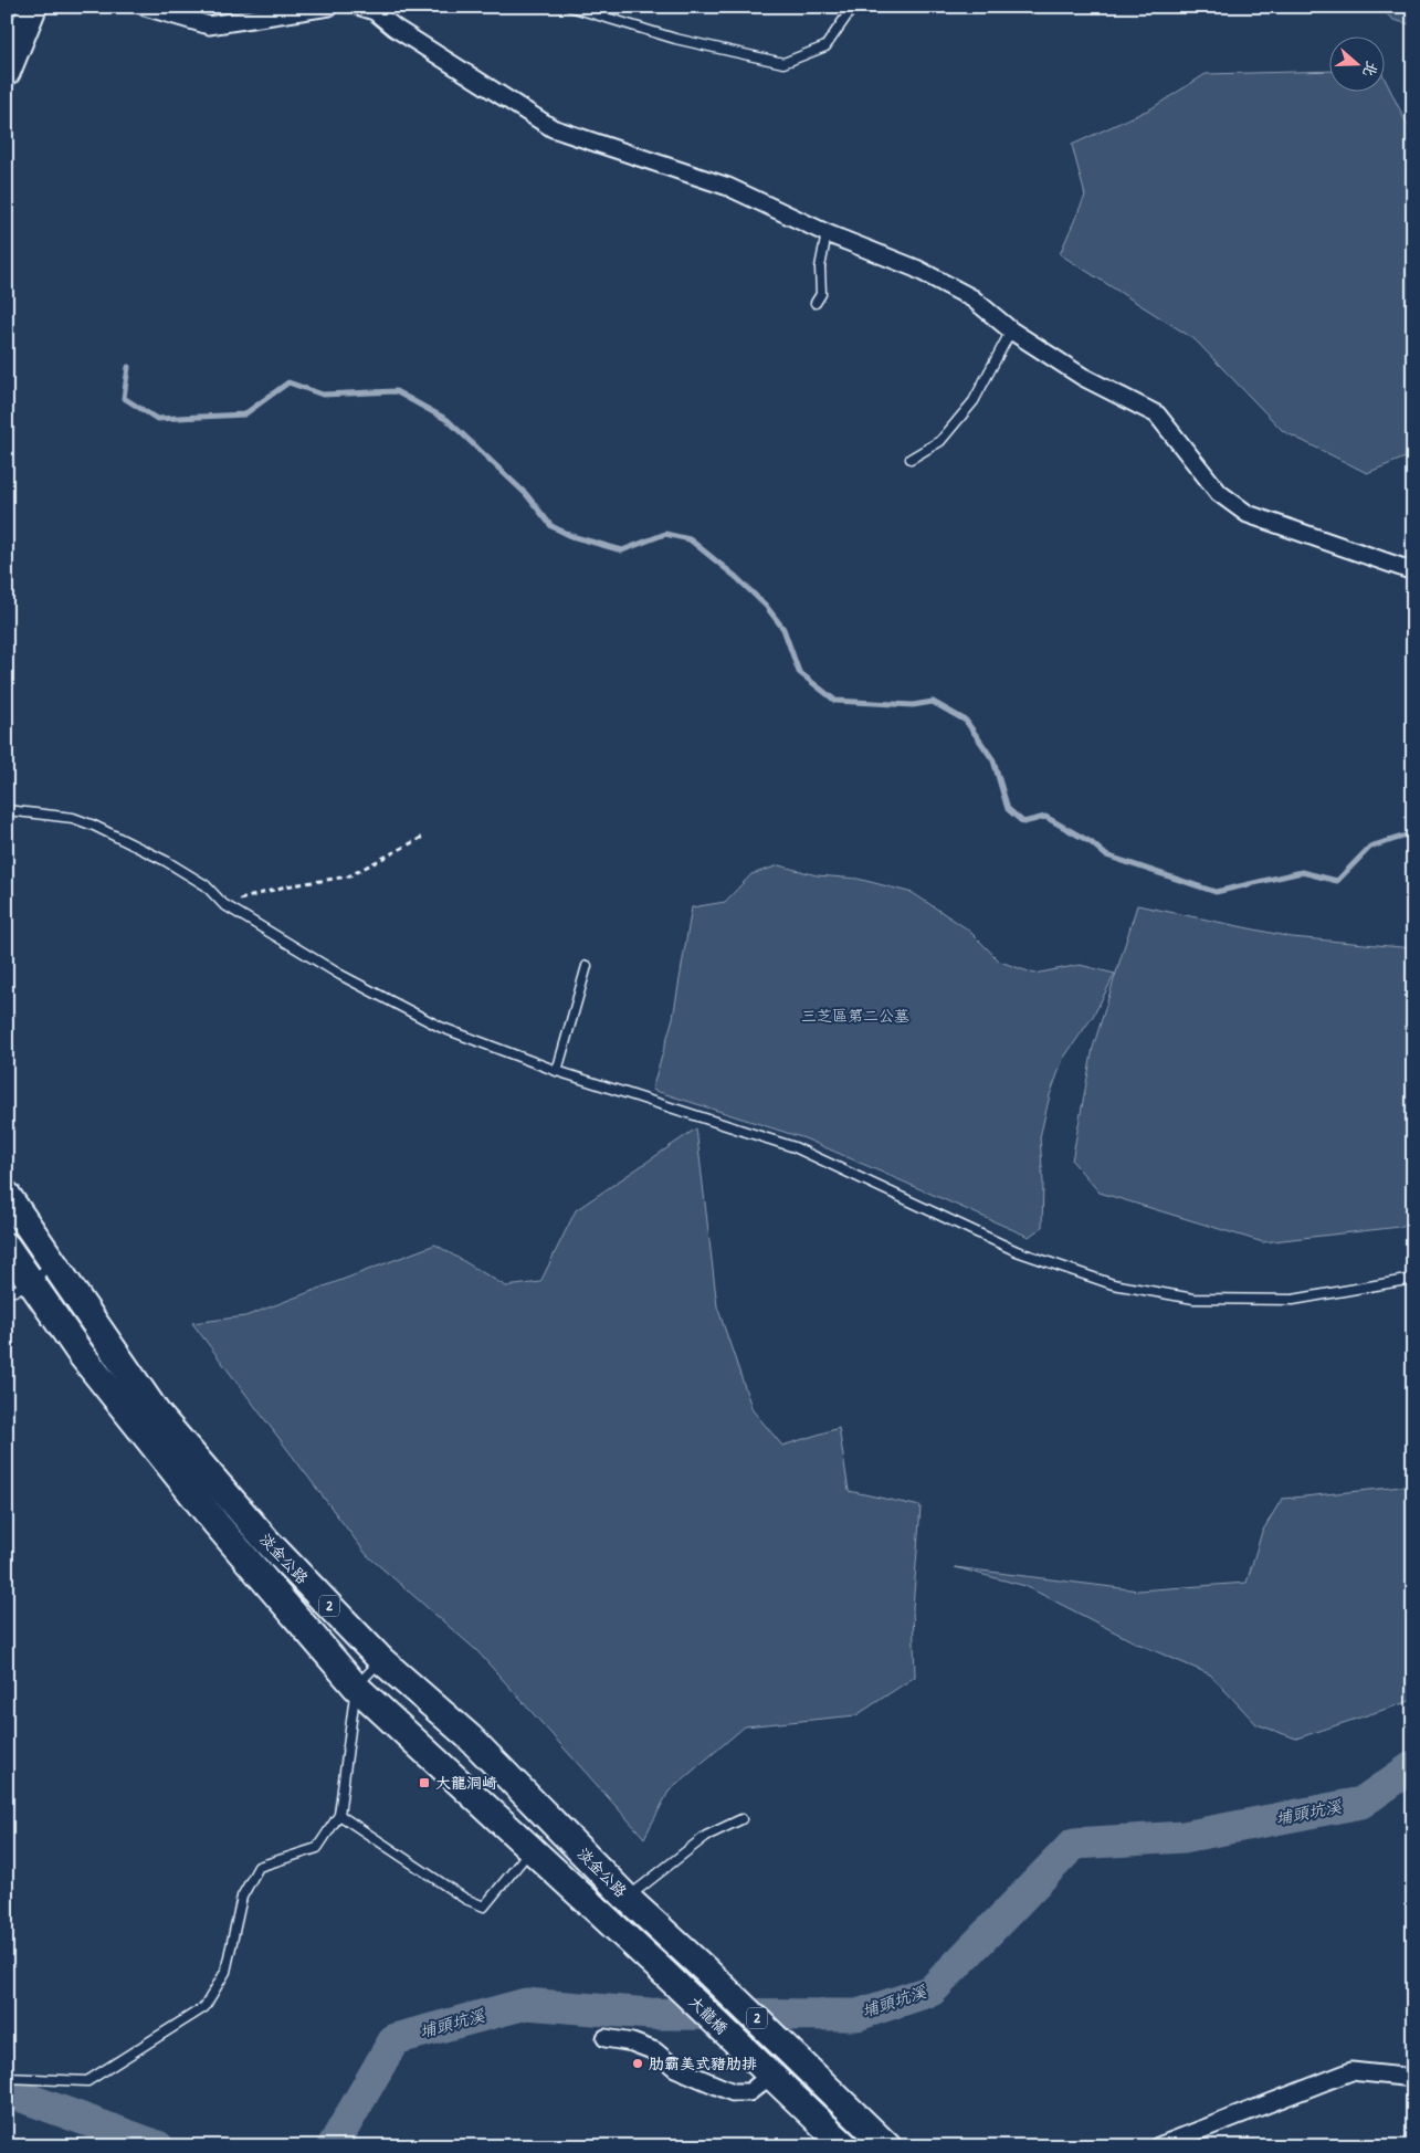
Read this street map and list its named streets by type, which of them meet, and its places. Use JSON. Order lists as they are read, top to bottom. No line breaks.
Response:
{"streets":{"main road":["淡金公路","2","大龍橋"]},"crossings":[["淡金公路","大龍橋"],["2","大龍橋"]],"water":["埔頭坑溪"],"parks":["三芝區第二公墓"],"places":{"transit":["大龍洞崎"],"other":["肋霸美式豬肋排"]},"north":"right"}
